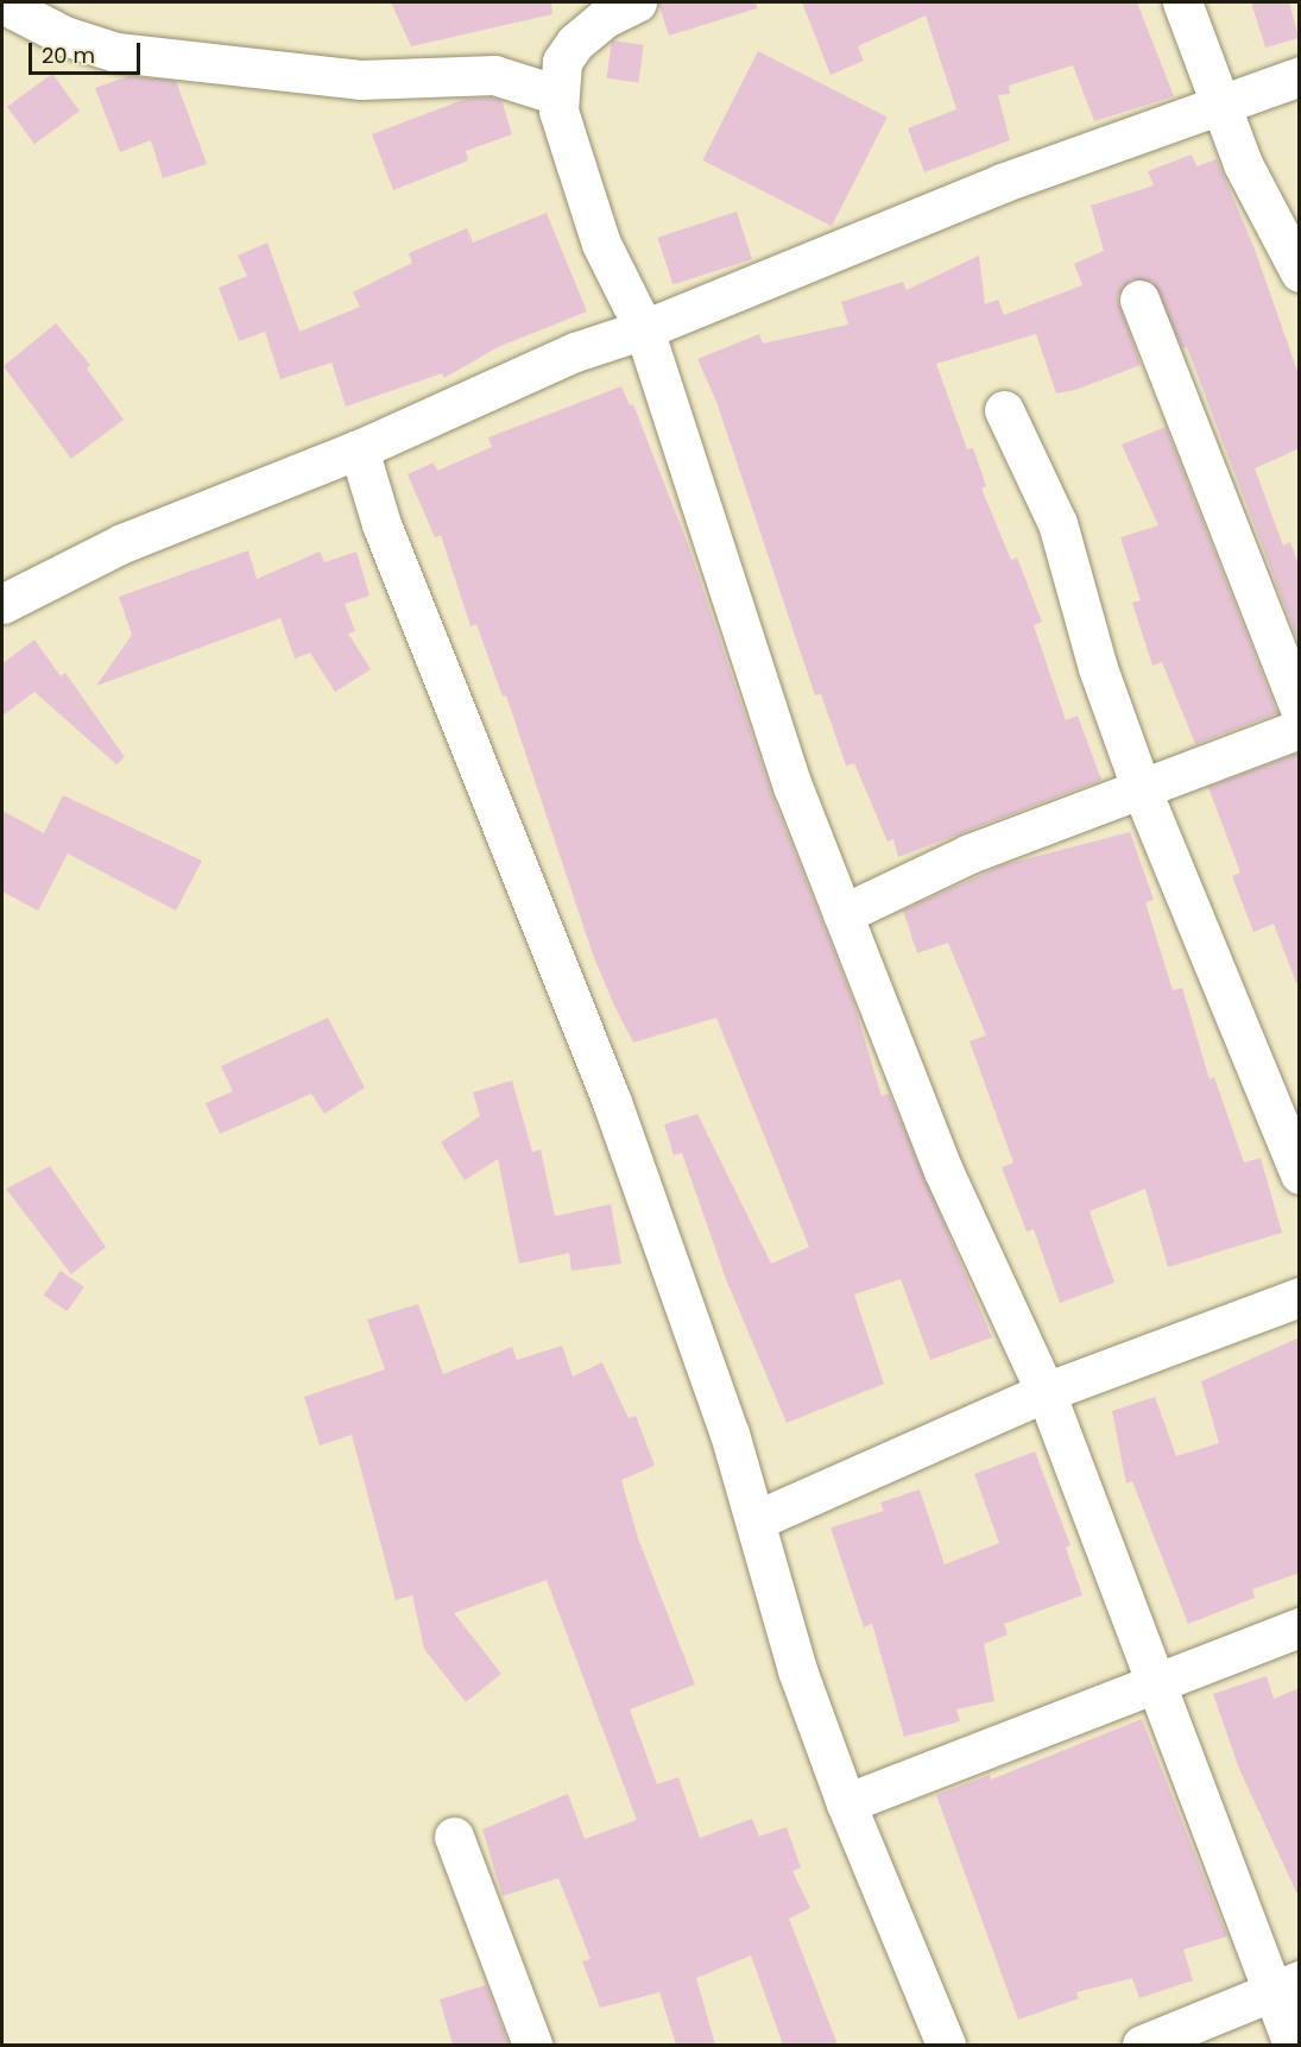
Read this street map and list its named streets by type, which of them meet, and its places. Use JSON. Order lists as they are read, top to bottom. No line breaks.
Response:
{"scale_bar":"20 m"}
